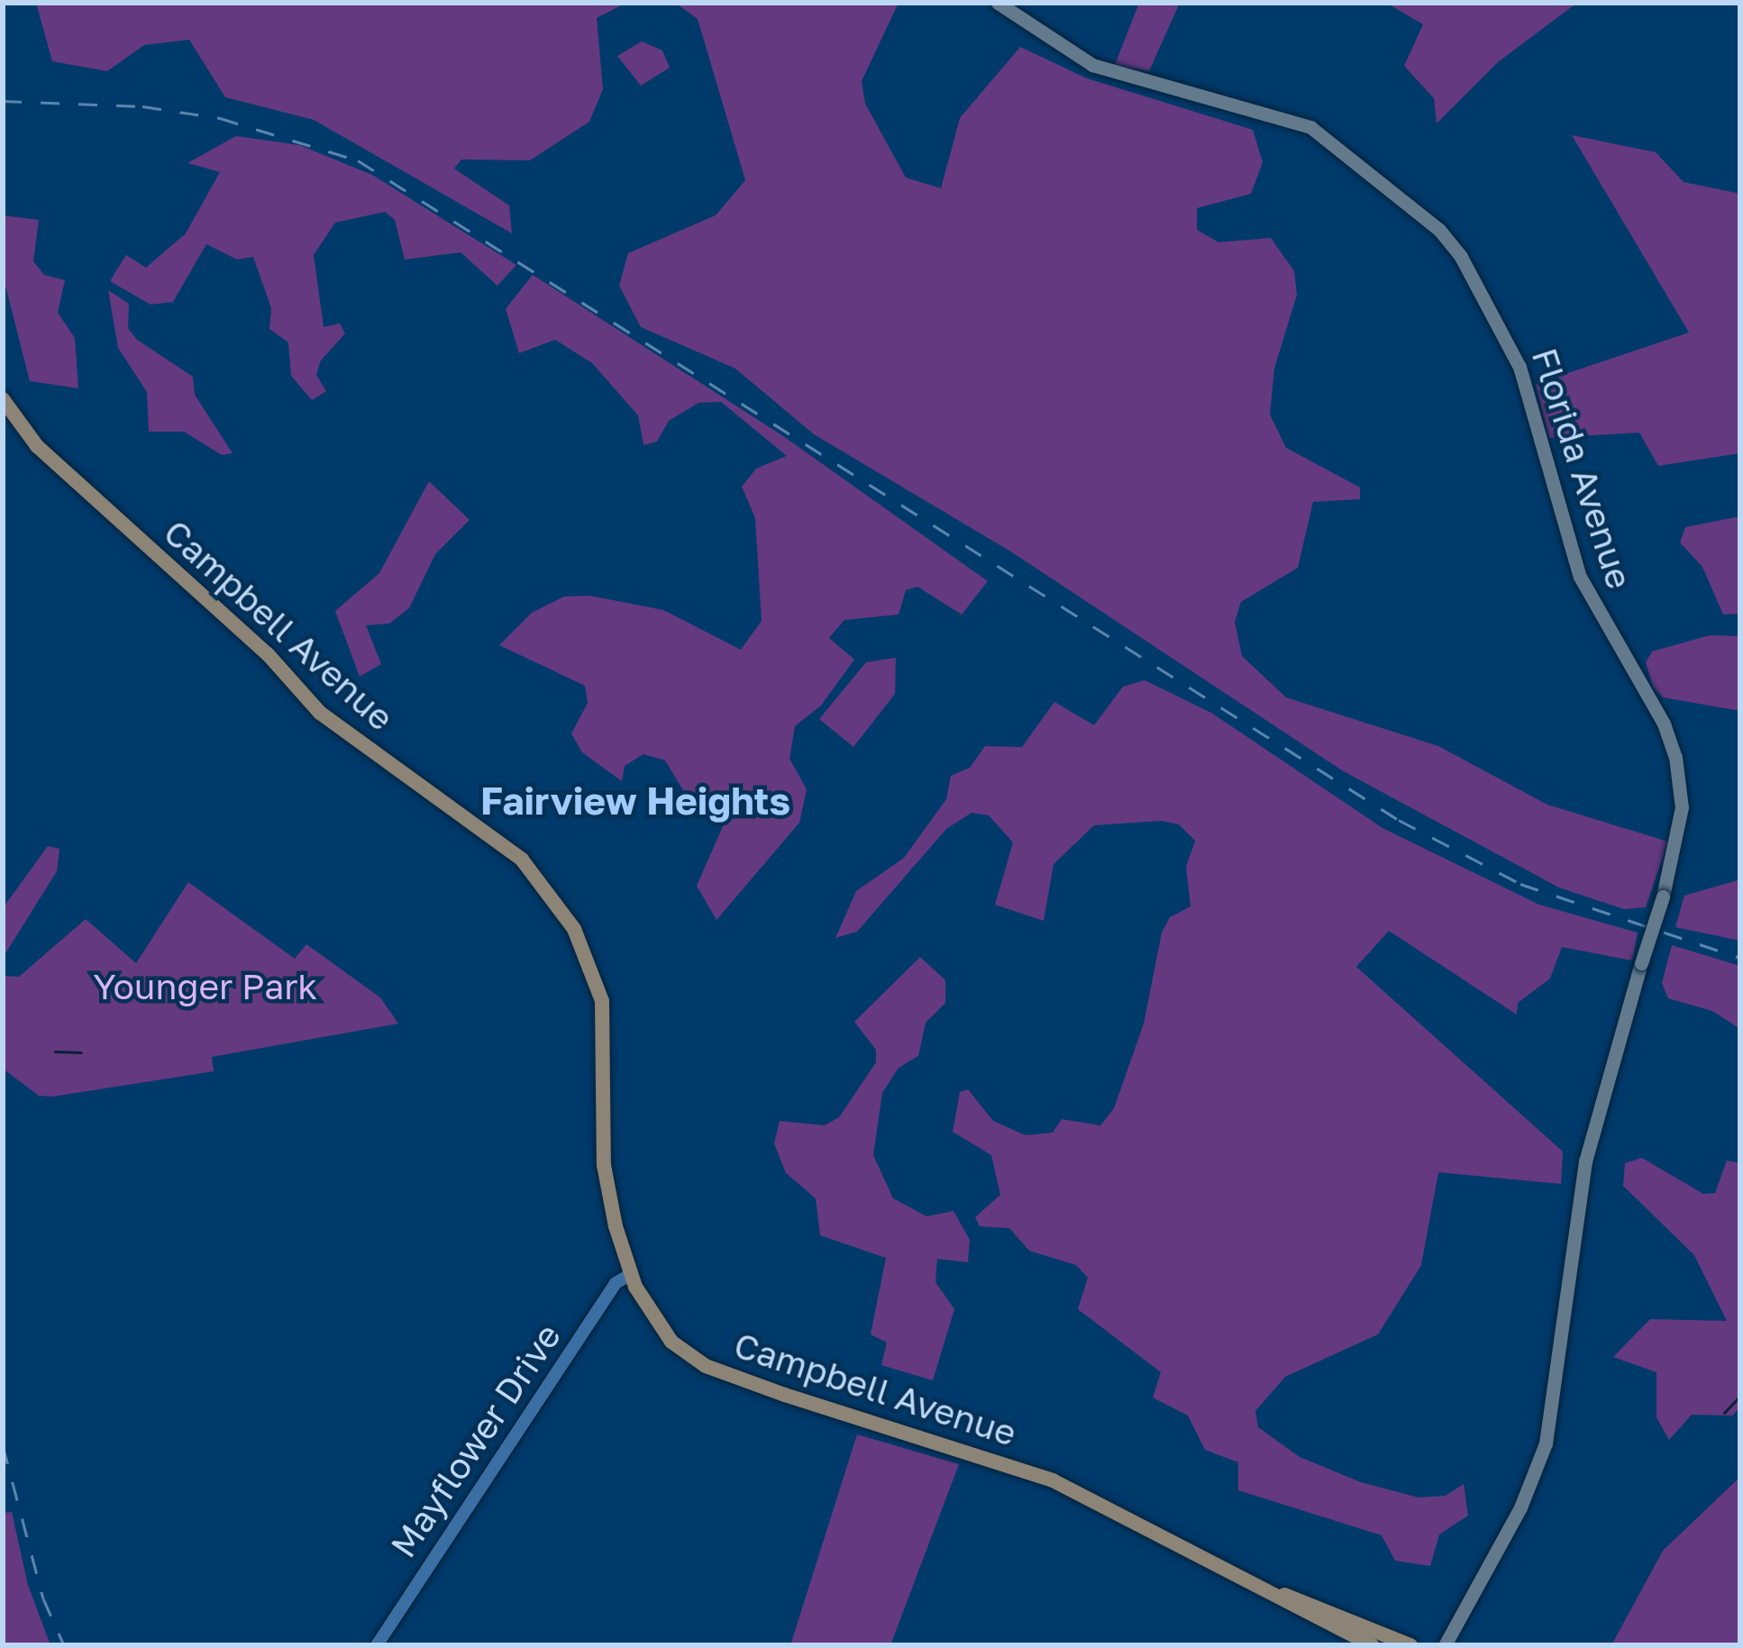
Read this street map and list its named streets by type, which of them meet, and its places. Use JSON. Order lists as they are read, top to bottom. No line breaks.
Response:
{"streets":{"main road":["Florida Avenue","Campbell Avenue"],"street":["Mayflower Drive"]},"crossings":[["Campbell Avenue","Mayflower Drive"]],"districts":["Fairview Heights"],"parks":["Younger Park"]}
